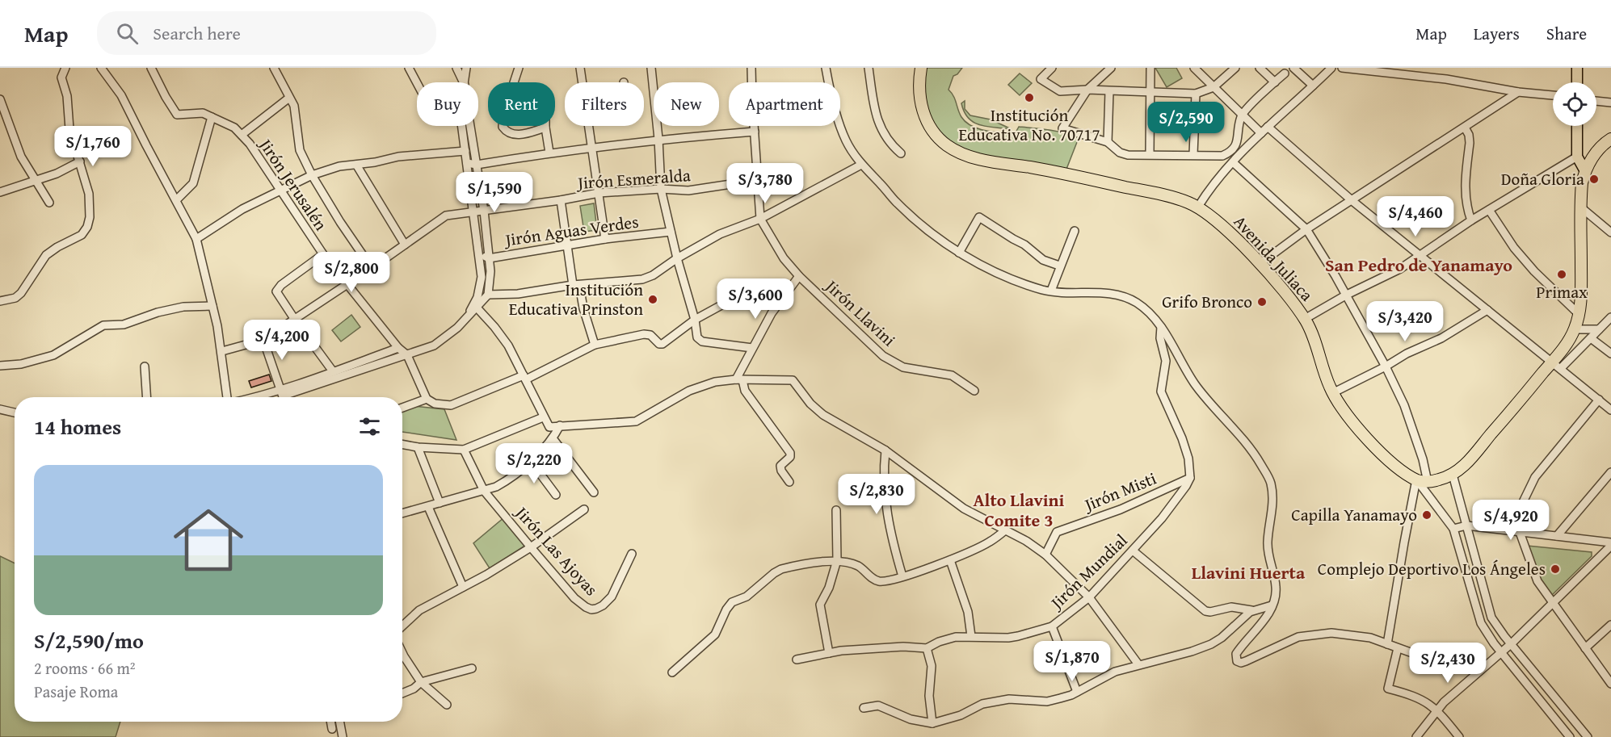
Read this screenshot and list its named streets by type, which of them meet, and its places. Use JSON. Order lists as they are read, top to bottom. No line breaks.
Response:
{"streets":{"highway":["Avenida Juliaca"],"street":["Jirón Esmeralda","Jirón Jerusalén","Jirón Aguas Verdes","Jirón Llavini","Jirón Misti","Jirón Las Ajoyas","Jirón Mundial"]},"crossings":[["Jirón Esmeralda","Jirón Jerusalén"],["Jirón Esmeralda","Jirón Llavini"],["Jirón Misti","Jirón Mundial"]],"districts":["San Pedro de Yanamayo","Alto Llavini Comite 3","Llavini Huerta"],"places":["Institución Educativa No. 70717","Doña Gloria","Primax","Institución Educativa Prinston","Grifo Bronco","Capilla Yanamayo","Complejo Deportivo Los Ángeles"],"page":{"header":"Map","search":"Search here","nav":["Map","Layers","Share"],"chip":["Buy","Rent","Filters","New","Apartment"],"price":["S/2,590","S/1,760","S/3,780","S/1,590","S/4,460","S/2,800","S/3,600","S/3,420","S/4,200","S/2,220","S/2,830","S/4,920","S/1,870","S/2,430"],"heading":"14 homes","list":[{"name":"S/2,590/mo","note":"2 rooms · 66 m² · Pasaje Roma"}]}}
